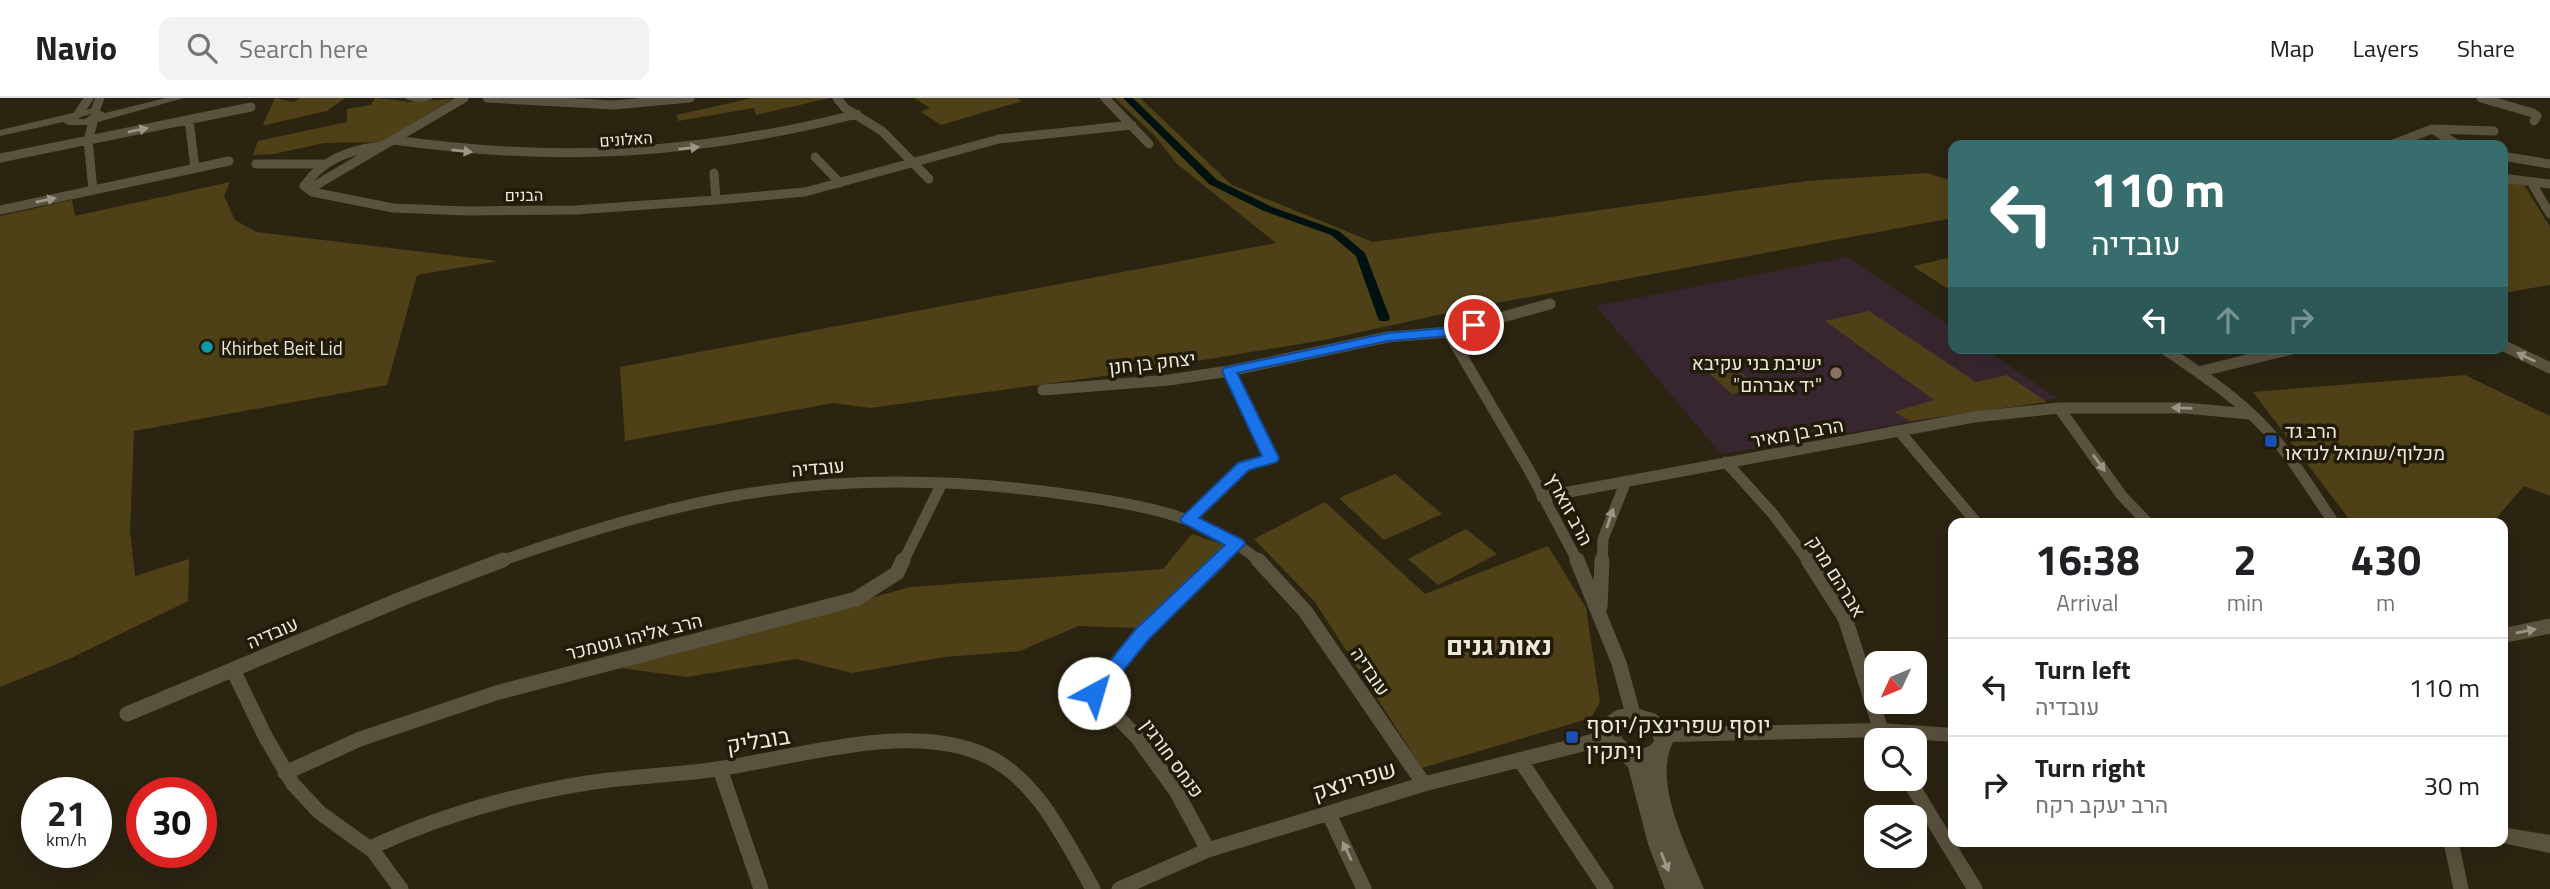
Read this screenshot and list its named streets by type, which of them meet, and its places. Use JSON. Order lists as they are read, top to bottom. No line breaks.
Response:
{"streets":{"street":["האלונים","הבנים","יצחק בן חנן","הרב בן מאיר","עובדיה","הרב זוארץ","אברהם מרק","הרב אליהו גוטמכר","בובליק","פנחס חורגין","שפרינצק"]},"crossings":[["יצחק בן חנן","הרב זוארץ"],["הרב בן מאיר","הרב זוארץ"],["הרב בן מאיר","אברהם מרק"],["עובדיה","הרב אליהו גוטמכר"],["עובדיה","פנחס חורגין"],["עובדיה","שפרינצק"],["הרב זוארץ","שפרינצק"],["פנחס חורגין","שפרינצק"]],"districts":["נאות גנים"],"places":{"other":["Khirbet Beit Lid","ישיבת בני עקיבא \"יד אברהם\""],"transit":["הרב גד מכלוף/שמואל לנדאו","יוסף שפרינצק/יוסף ויתקין"]},"north":"bottom left","page":{"header":"Navio","search":"Search here","nav":["Map","Layers","Share"],"turn":["110 m","עובדיה"],"eta":["16:38","Arrival","2","min","430","m"],"list":[{"name":"Turn left","note":"עובדיה","value":"110 m"},{"name":"Turn right","note":"הרב יעקב רקח","value":"30 m"}],"speed":"21 km/h","limit":"30"}}
